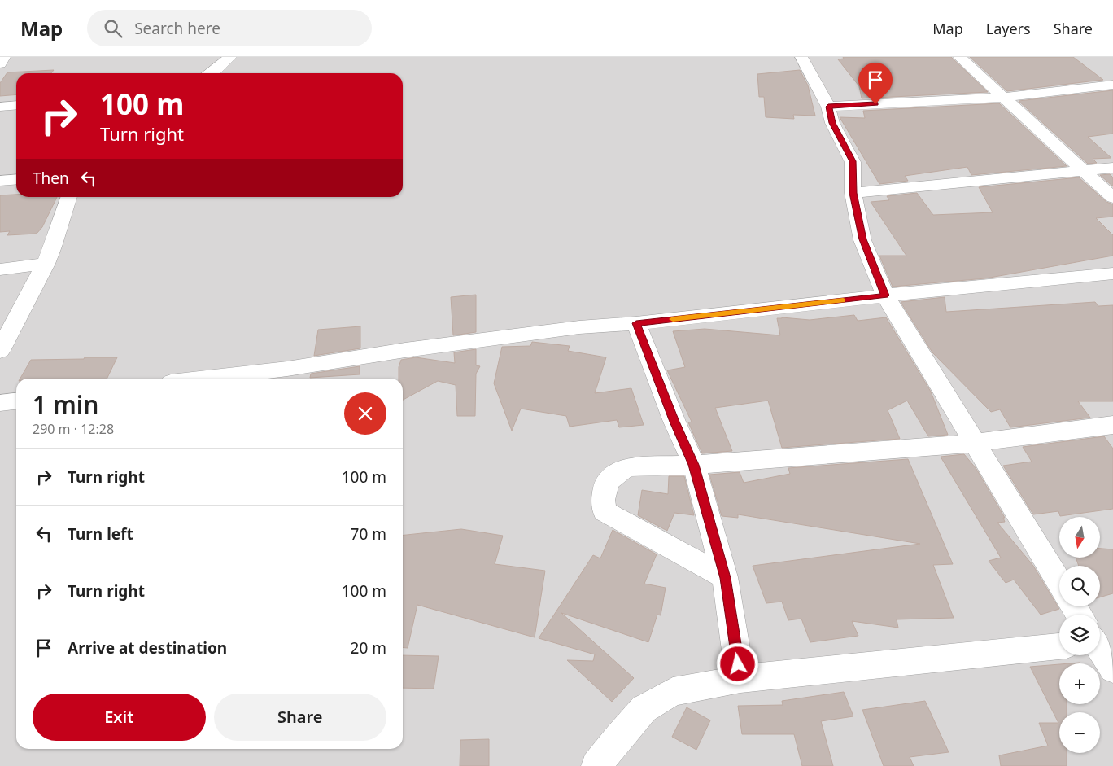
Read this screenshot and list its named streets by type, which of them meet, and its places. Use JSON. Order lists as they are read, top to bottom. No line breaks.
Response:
{"north":"bottom","page":{"header":"Map","search":"Search here","nav":["Map","Layers","Share"],"turn":["100 m","Turn right"],"then":"Then","heading":["1 min","290 m · 12:28"],"list":[{"name":"Turn right","value":"100 m"},{"name":"Turn left","value":"70 m"},{"name":"Turn right","value":"100 m"},{"name":"Arrive at destination","value":"20 m"}],"map_buttons":["+","−"],"buttons":["Exit","Share"]}}
